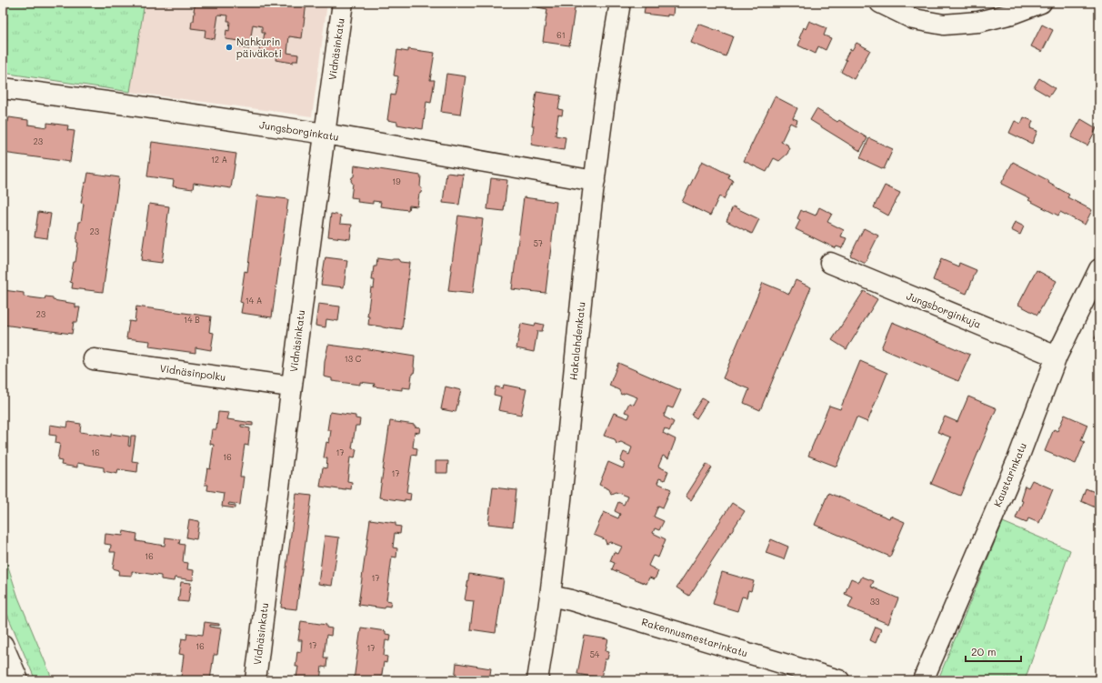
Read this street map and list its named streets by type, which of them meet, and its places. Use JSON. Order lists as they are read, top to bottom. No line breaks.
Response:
{"streets":{"street":["Vidnäsinkatu","Jungsborginkatu","Jungsborginkuja","Hakalahdenkatu","Vidnäsinpolku","Kaustarinkatu","Rakennusmestarinkatu"]},"crossings":[["Vidnäsinkatu","Jungsborginkatu"],["Vidnäsinkatu","Vidnäsinpolku"],["Jungsborginkatu","Hakalahdenkatu"],["Jungsborginkuja","Kaustarinkatu"],["Hakalahdenkatu","Rakennusmestarinkatu"]],"places":["Nahkurin päiväkoti"],"house_numbers":["61","23","12 A","19","23","57","14 A","23","14 B","13 C","16","17","16","17","16","17","33","17","16","17","54"],"scale_bar":"20 m"}
